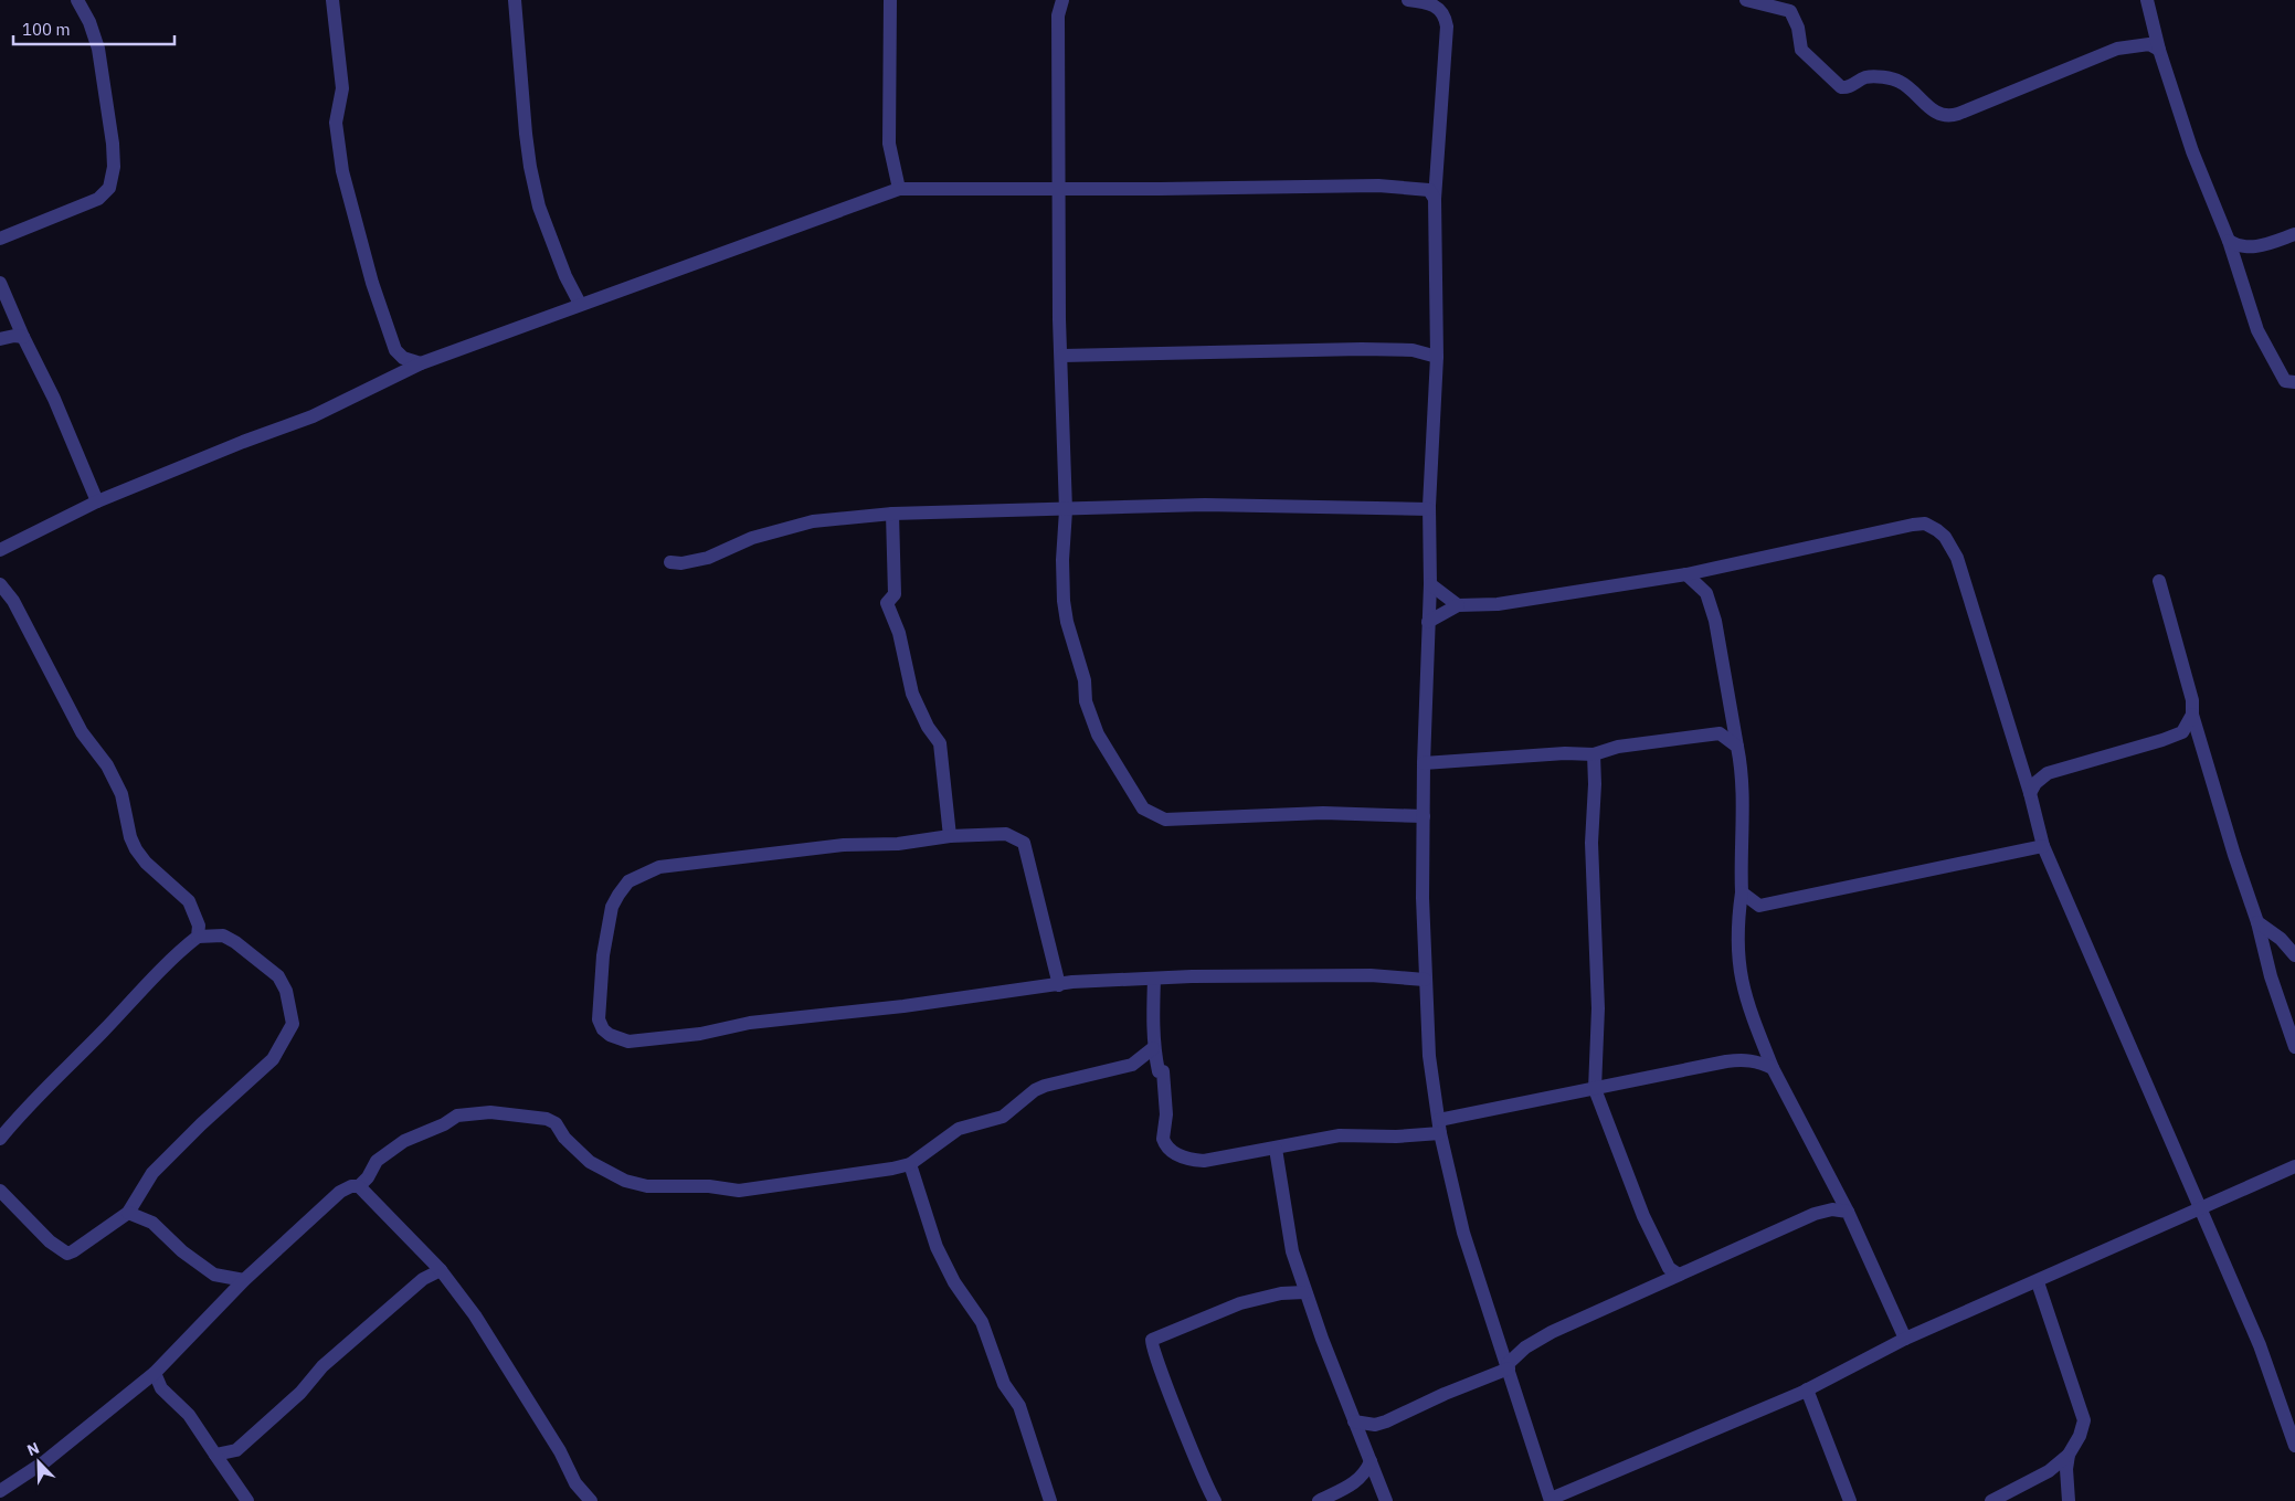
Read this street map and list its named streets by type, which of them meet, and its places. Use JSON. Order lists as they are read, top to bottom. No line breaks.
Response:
{"scale_bar":"100 m","north":"top left"}
